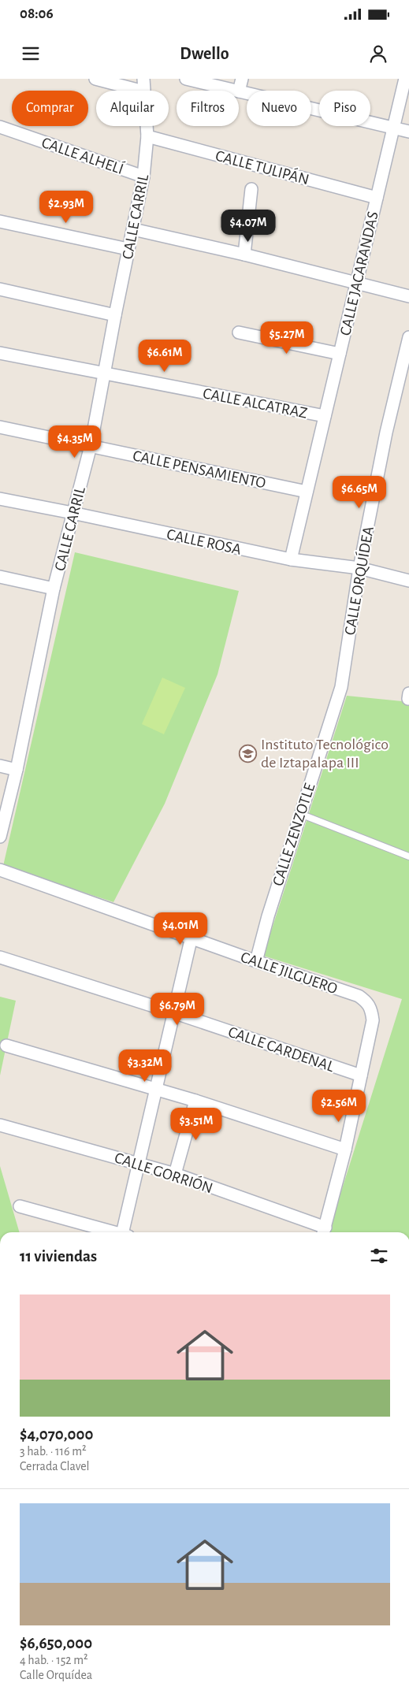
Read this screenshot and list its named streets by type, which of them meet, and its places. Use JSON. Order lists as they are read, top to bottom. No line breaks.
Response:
{"streets":{"street":["CALLE ALHELÍ","CALLE TULIPÁN","CALLE CARRIL","CALLE JACARANDAS","CALLE ALCATRAZ","CALLE PENSAMIENTO","CALLE ROSA","CALLE ORQUÍDEA","CALLE ZENZOTLE","CALLE JILGUERO","CALLE CARDENAL","CALLE GORRIÓN"]},"crossings":[["CALLE ALHELÍ","CALLE CARRIL"],["CALLE TULIPÁN","CALLE CARRIL"],["CALLE TULIPÁN","CALLE JACARANDAS"],["CALLE CARRIL","CALLE ALCATRAZ"],["CALLE CARRIL","CALLE PENSAMIENTO"],["CALLE CARRIL","CALLE ROSA"],["CALLE JACARANDAS","CALLE ALCATRAZ"],["CALLE JACARANDAS","CALLE PENSAMIENTO"],["CALLE JACARANDAS","CALLE ROSA"],["CALLE ROSA","CALLE ORQUÍDEA"],["CALLE ORQUÍDEA","CALLE ZENZOTLE"],["CALLE ZENZOTLE","CALLE JILGUERO"],["CALLE JILGUERO","CALLE CARDENAL"]],"places":{"school or university":["Instituto Tecnológico de Iztapalapa III"]},"page":{"status":"08:06","header":"Dwello","chip":["Comprar","Alquilar","Filtros","Nuevo","Piso"],"price":["$2.93M","$4.07M","$5.27M","$6.61M","$4.35M","$6.65M","$4.01M","$6.79M","$3.32M","$2.56M","$3.51M"],"heading":"11 viviendas","list":[{"name":"$4,070,000","note":"3 hab. · 116 m² · Cerrada Clavel"},{"name":"$6,650,000","note":"4 hab. · 152 m² · Calle Orquídea"}]}}
